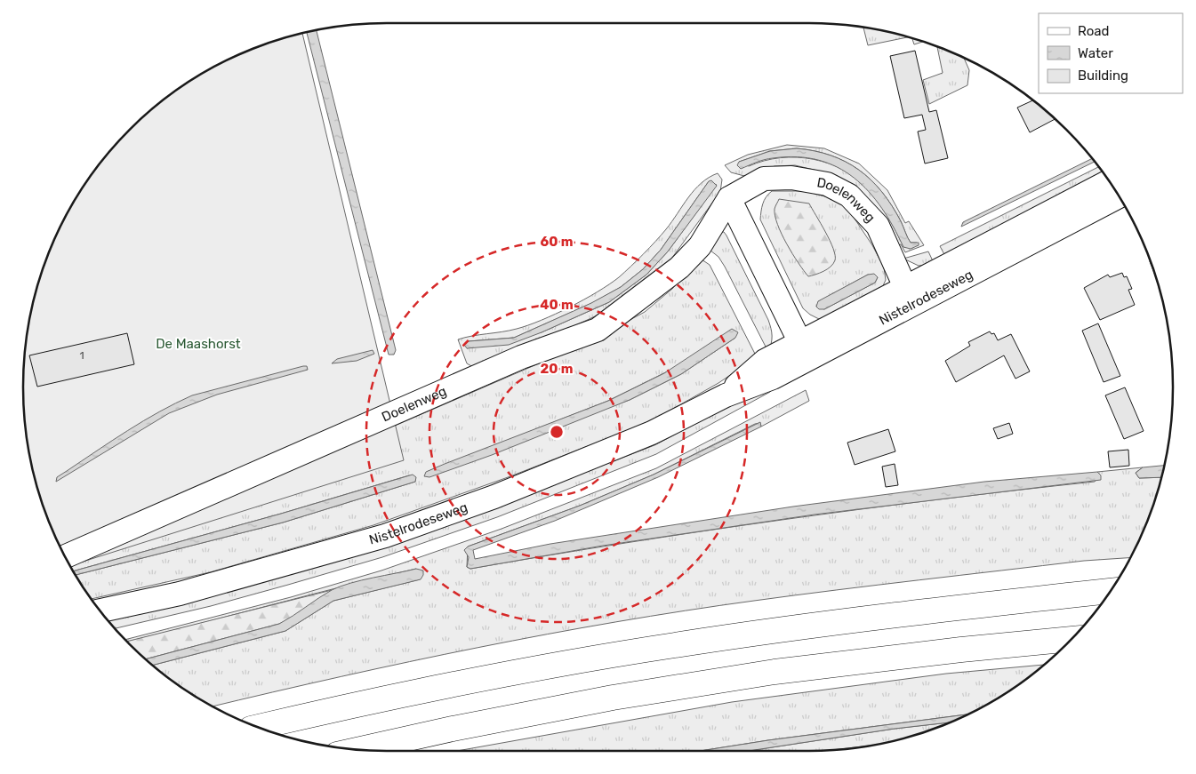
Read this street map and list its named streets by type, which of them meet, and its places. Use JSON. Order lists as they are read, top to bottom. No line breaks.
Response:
{"streets":{"street":["Doelenweg","Nistelrodeseweg"]},"crossings":[["Doelenweg","Nistelrodeseweg"]],"parks":["De Maashorst"],"house_numbers":["1"],"legend":["Road","Water","Building"],"rings":["60 m","40 m","20 m"]}
